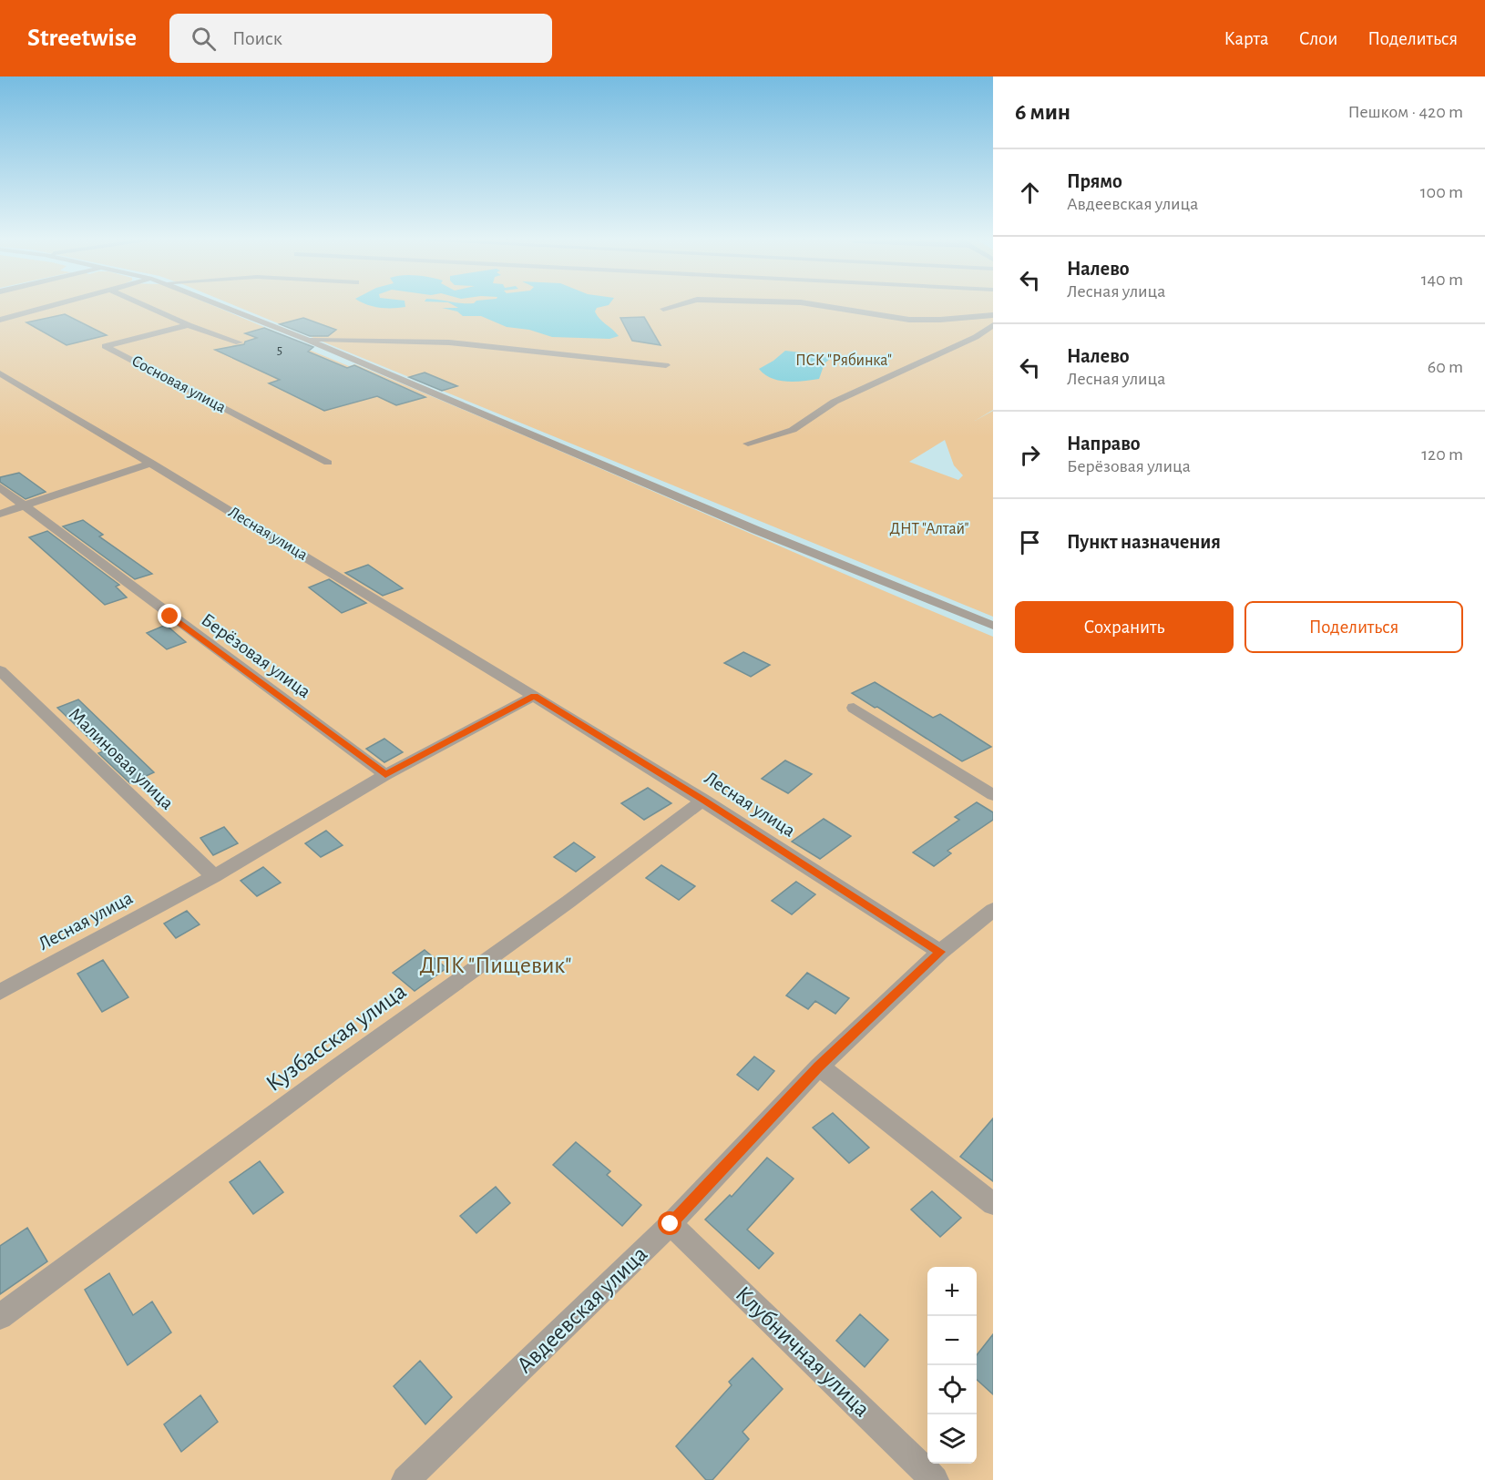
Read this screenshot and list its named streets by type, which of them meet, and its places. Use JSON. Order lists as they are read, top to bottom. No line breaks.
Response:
{"streets":{"street":["Сосновая улица","Лесная улица","Берёзовая улица","Малиновая улица","Кузбасская улица","Авдеевская улица","Клубничная улица"]},"crossings":[["Лесная улица","Берёзовая улица"],["Лесная улица","Малиновая улица"],["Лесная улица","Кузбасская улица"],["Лесная улица","Авдеевская улица"],["Авдеевская улица","Клубничная улица"]],"parks":["ПСК \"Рябинка\"","ДНТ \"Алтай\"","ДПК \"Пищевик\""],"house_numbers":["5"],"page":{"header":"Streetwise","search":"Поиск","nav":["Карта","Слои","Поделиться"],"heading":["6 мин","Пешком · 420 m"],"list":[["Прямо","Авдеевская улица","100 m"],["Налево","Лесная улица","140 m"],["Налево","Лесная улица","60 m"],["Направо","Берёзовая улица","120 m"],"Пункт назначения"],"buttons":["Сохранить","Поделиться"],"map_buttons":["+","−"]}}
